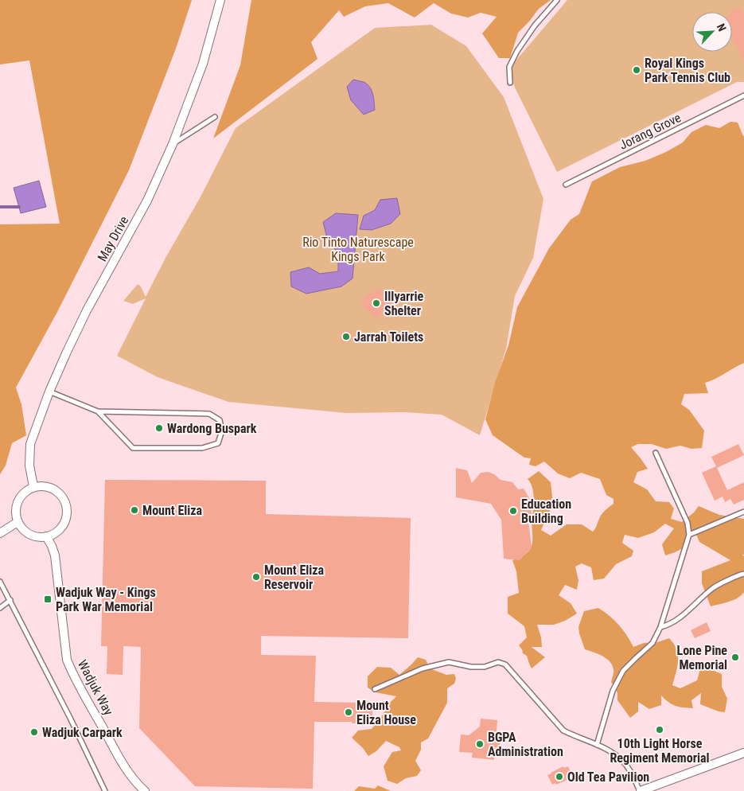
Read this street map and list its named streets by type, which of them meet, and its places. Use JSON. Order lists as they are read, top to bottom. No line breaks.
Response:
{"streets":{"street":["May Drive","Wadjuk Way"],"lane":["Jorang Grove"]},"crossings":[["May Drive","Wadjuk Way"]],"parks":["Rio Tinto Naturescape Kings Park"],"places":{"other":["Royal Kings Park Tennis Club","Illyarrie Shelter","Jarrah Toilets","Wardong Buspark","Mount Eliza","Education Building","Mount Eliza Reservoir","Lone Pine Memorial","Mount Eliza House","10th Light Horse Regiment Memorial","Wadjuk Carpark","BGPA Administration","Old Tea Pavilion"],"transit":["Wadjuk Way - Kings Park War Memorial"]},"north":"top right"}
